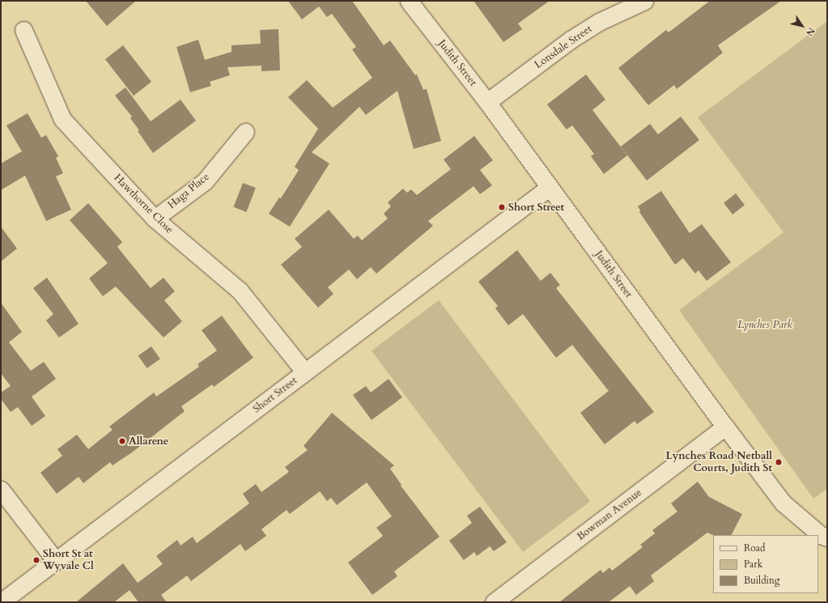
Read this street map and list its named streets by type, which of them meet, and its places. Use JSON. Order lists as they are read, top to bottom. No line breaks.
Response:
{"streets":{"street":["Lonsdale Street","Judith Street","Haga Place","Hawthorne Close","Short Street","Bowman Avenue"]},"crossings":[["Lonsdale Street","Judith Street"],["Judith Street","Short Street"],["Judith Street","Bowman Avenue"],["Haga Place","Hawthorne Close"],["Hawthorne Close","Short Street"]],"parks":["Lynches Park"],"places":["Short Street","Allarene","Lynches Road Netball Courts, Judith St","Short St at Wyvale Cl"],"legend":["Road","Park","Building"],"north":"bottom right"}
